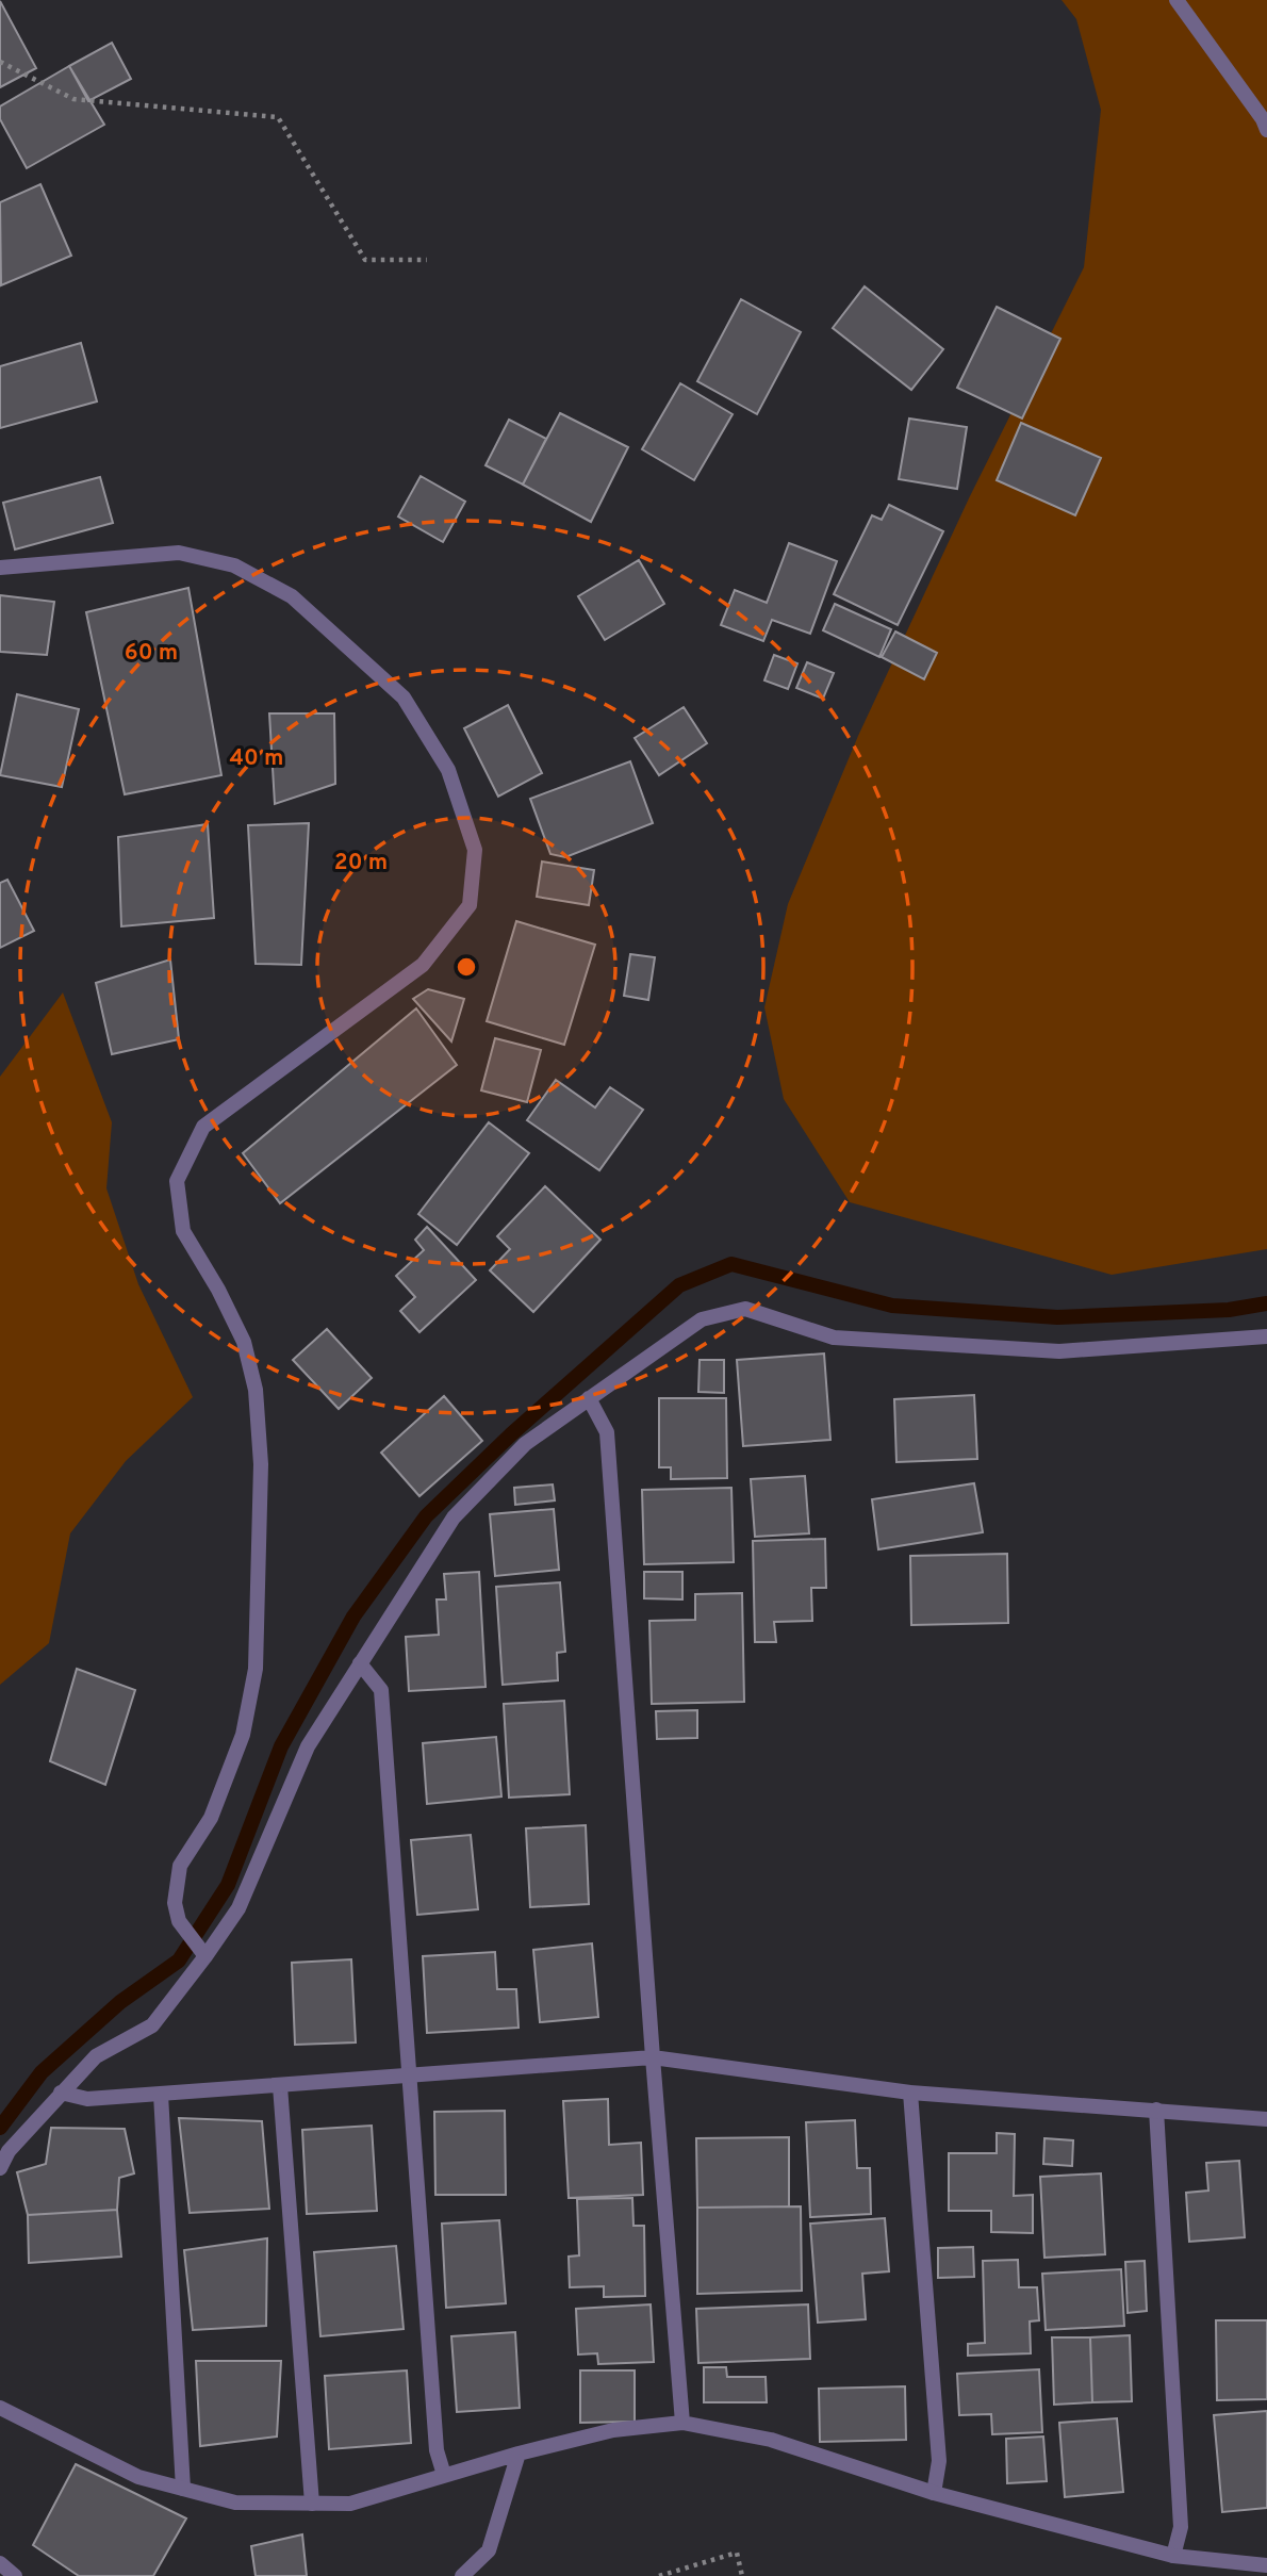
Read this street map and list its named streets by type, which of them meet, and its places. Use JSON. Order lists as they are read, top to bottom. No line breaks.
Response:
{"rings":["60 m","40 m","20 m"]}
